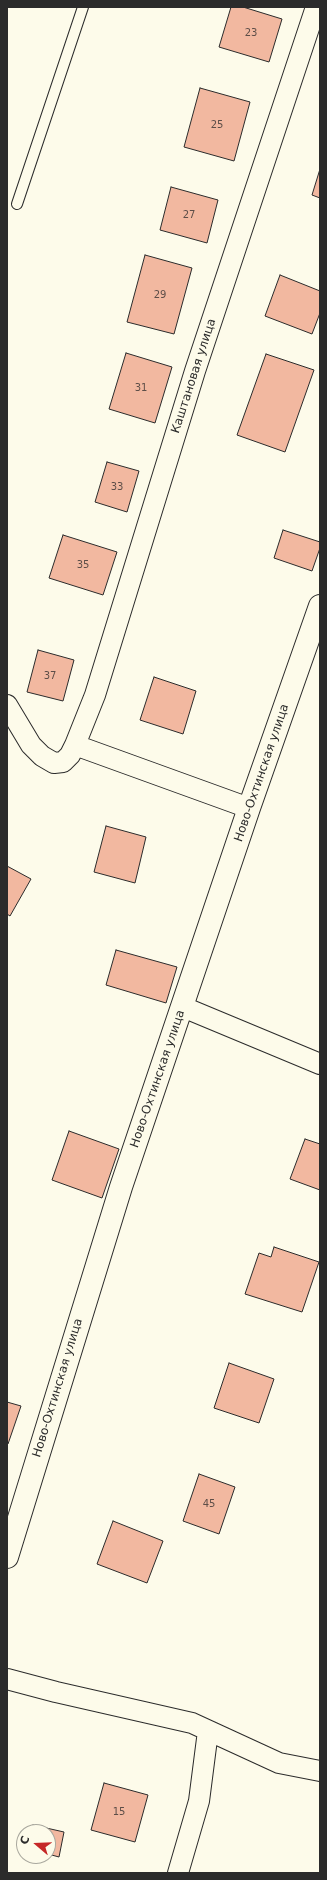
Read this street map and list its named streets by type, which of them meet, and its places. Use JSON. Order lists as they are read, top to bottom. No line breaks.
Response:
{"streets":{"street":["Каштановая улица","Ново-Охтинская улица"]},"house_numbers":["23","25","27","29","31","33","35","37","45","15"],"north":"left"}
